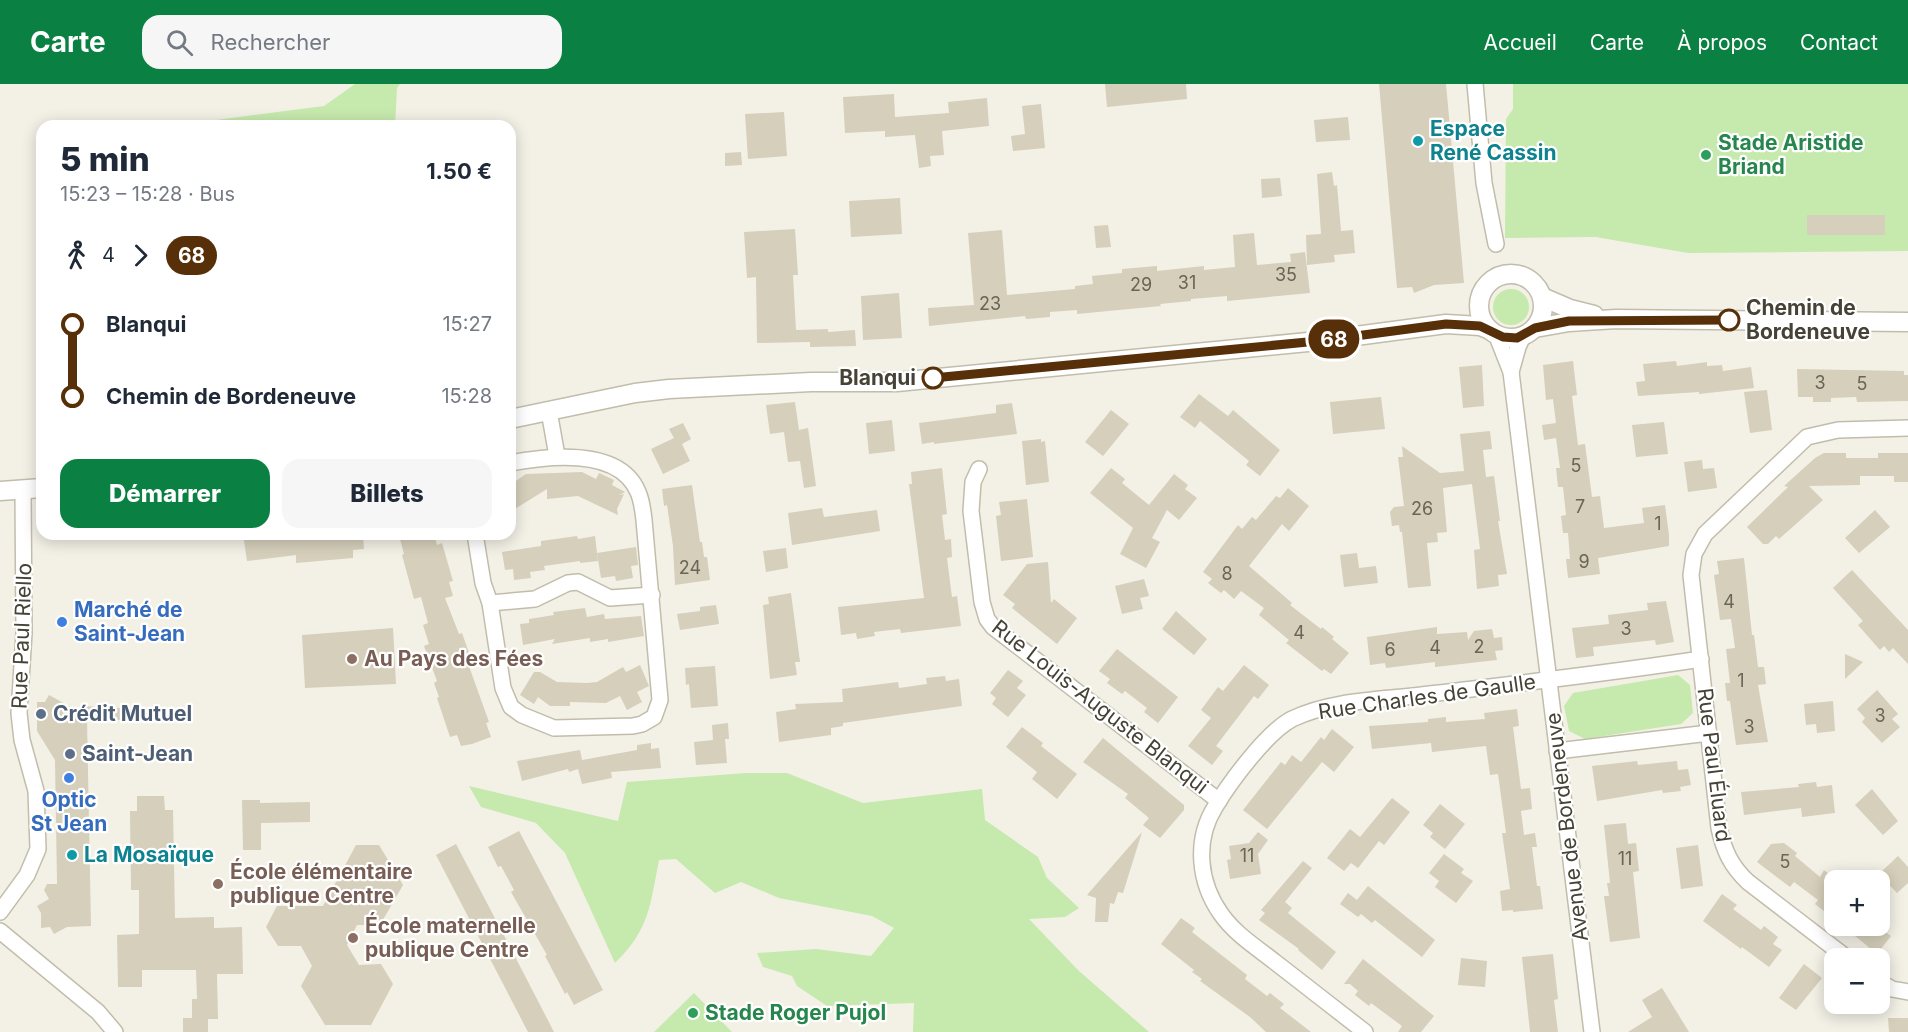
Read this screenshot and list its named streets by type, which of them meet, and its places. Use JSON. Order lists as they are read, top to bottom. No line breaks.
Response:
{"streets":{"street":["Rue Paul Riello","Rue Charles de Gaulle","Rue Louis-Auguste Blanqui","Rue Paul Éluard","Avenue de Bordeneuve"]},"crossings":[["Rue Charles de Gaulle","Rue Louis-Auguste Blanqui"],["Rue Charles de Gaulle","Rue Paul Éluard"],["Rue Charles de Gaulle","Avenue de Bordeneuve"]],"places":["Espace René Cassin","Stade Aristide Briand","Chemin de Bordeneuve","Blanqui","Marché de Saint-Jean","Au Pays des Fées","Crédit Mutuel","Saint-Jean","Optic St Jean","La Mosaïque","École élémentaire publique Centre","École maternelle publique Centre","Stade Roger Pujol"],"lines":["bus line 68"],"house_numbers":["35","31","29","23","3","5","5","7","26","1","9","24","8","4","3","4","2","4","6","1","3","3","11","11","5"],"page":{"header":"Carte","search":"Rechercher","nav":["Accueil","Carte","À propos","Contact"],"on_map":"68","heading":["5 min","15:23 – 15:28 · Bus","1.50 €"],"legs":["4","68"],"list":[{"name":"Blanqui","value":"15:27"},{"name":"Chemin de Bordeneuve","value":"15:28"}],"buttons":["Démarrer","Billets"],"map_buttons":["+","−"]}}
